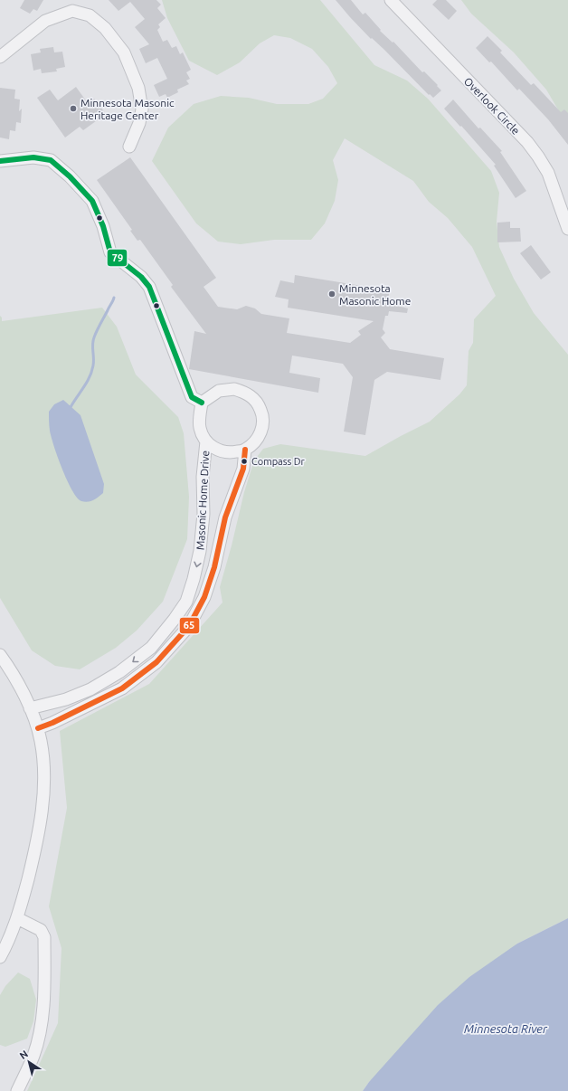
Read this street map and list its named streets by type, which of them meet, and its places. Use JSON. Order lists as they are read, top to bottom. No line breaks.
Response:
{"streets":{"street":["Overlook Circle","Masonic Home Drive"]},"water":["Minnesota River"],"places":["Minnesota Masonic Heritage Center","Minnesota Masonic Home","Compass Dr"],"lines":["transit line 79","transit line 65"],"north":"top left"}
